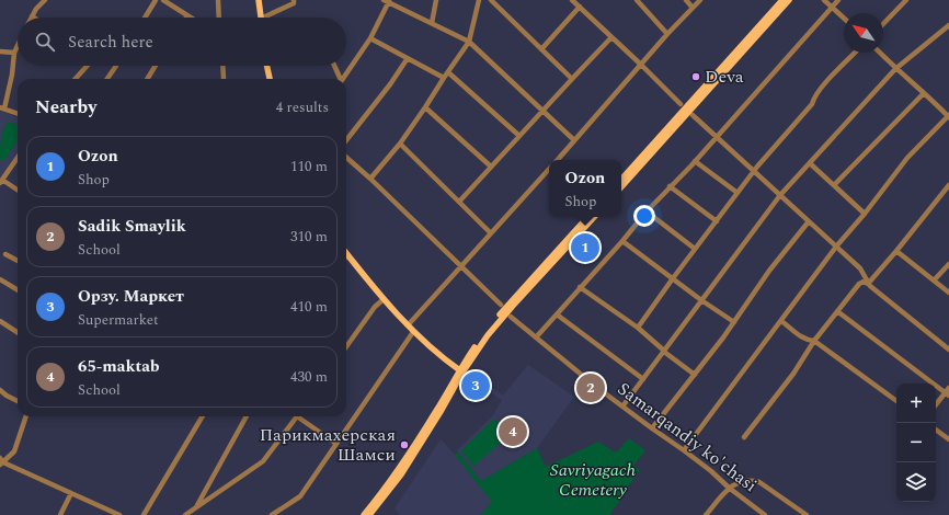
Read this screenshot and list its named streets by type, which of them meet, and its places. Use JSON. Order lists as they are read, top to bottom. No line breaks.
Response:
{"streets":{"street":["Samarqandiy ko'chasi"]},"parks":["Savriyagach Cemetery"],"places":["Deva","Парикмахерская Шамси"],"north":"top left","page":{"search":"Search here","heading":["Nearby","4 results"],"list":[{"mark":"1","name":"Ozon","note":"Shop","value":"110 m"},{"mark":"2","name":"Sadik Smaylik","note":"School","value":"310 m"},{"mark":"3","name":"Орзу. Маркет","note":"Supermarket","value":"410 m"},{"mark":"4","name":"65-maktab","note":"School","value":"430 m"}],"popup":["Ozon","Shop"],"pins":["1","3","2","4"],"map_buttons":["+","−"]}}
